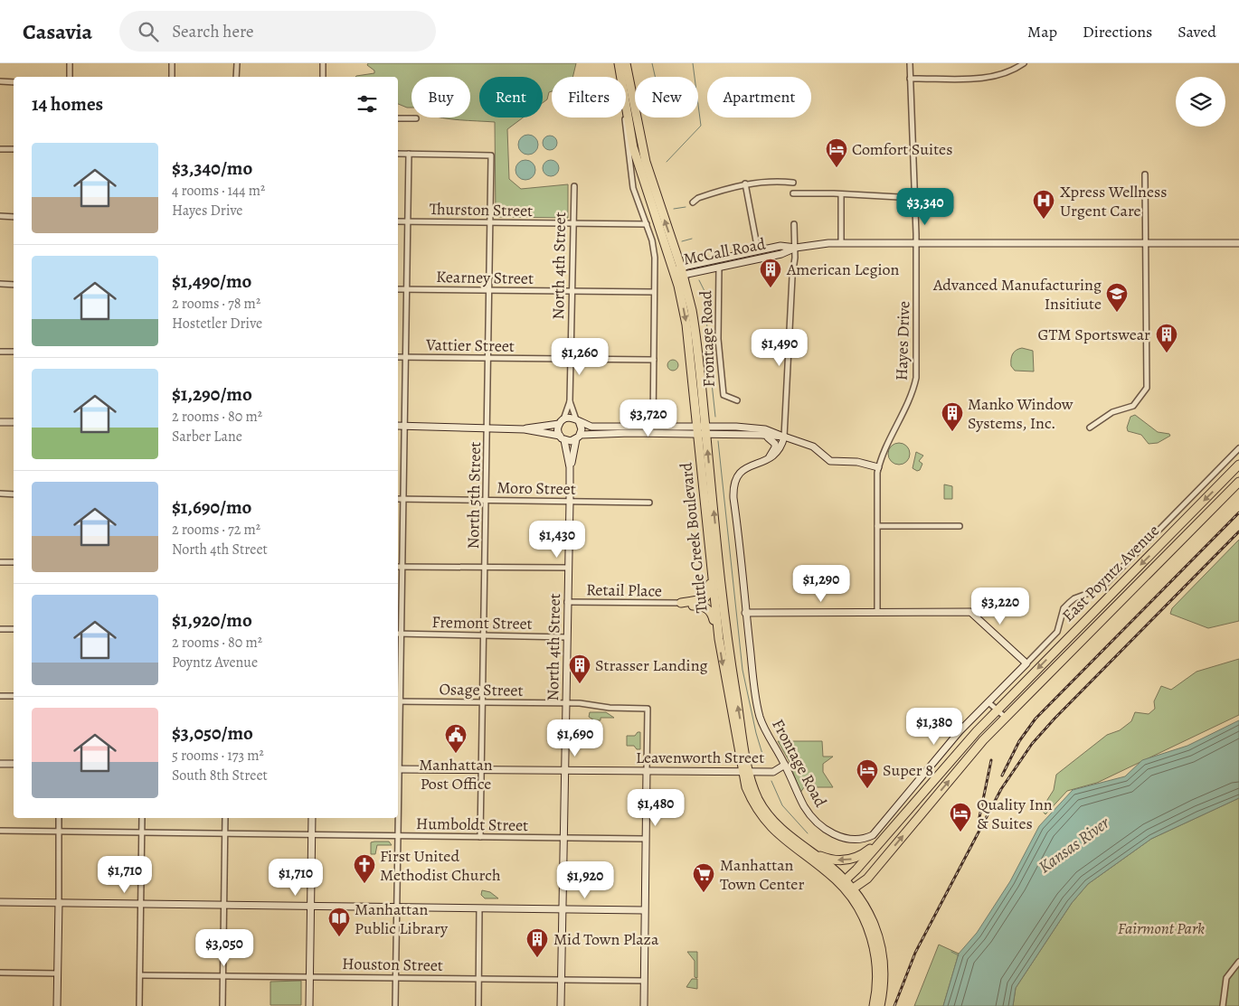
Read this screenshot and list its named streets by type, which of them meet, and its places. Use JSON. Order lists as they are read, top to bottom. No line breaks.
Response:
{"streets":{"highway":["Tuttle Creek Boulevard","East Poyntz Avenue"],"street":["Thurston Street","McCall Road","North 4th Street","Kearney Street","Frontage Road","Hayes Drive","Vattier Street","Moro Street","North 5th Street","Retail Place","Fremont Street","Osage Street","Leavenworth Street","Humboldt Street","Houston Street"]},"crossings":[["Thurston Street","North 4th Street"],["Thurston Street","North 5th Street"],["McCall Road","Frontage Road"],["McCall Road","Hayes Drive"],["McCall Road","Tuttle Creek Boulevard"],["North 4th Street","Kearney Street"],["North 4th Street","Vattier Street"],["North 4th Street","Moro Street"],["North 4th Street","Retail Place"],["North 4th Street","Fremont Street"],["North 4th Street","Osage Street"],["North 4th Street","Leavenworth Street"],["North 4th Street","Humboldt Street"],["North 4th Street","Houston Street"],["Kearney Street","North 5th Street"],["Frontage Road","Leavenworth Street"],["Vattier Street","North 5th Street"],["Moro Street","North 5th Street"],["North 5th Street","Fremont Street"],["North 5th Street","Osage Street"],["North 5th Street","Leavenworth Street"],["North 5th Street","Humboldt Street"],["Tuttle Creek Boulevard","East Poyntz Avenue"],["Tuttle Creek Boulevard","Leavenworth Street"],["Osage Street","Leavenworth Street"]],"water":["Kansas River"],"parks":["Fairmont Park"],"places":{"hotel":["Comfort Suites","Super 8","Quality Inn & Suites"],"hospital":["Xpress Wellness Urgent Care"],"building":["American Legion","GTM Sportswear","Manko Window Systems, Inc.","Strasser Landing","Mid Town Plaza"],"school or university":["Advanced Manufacturing Insitiute"],"public building":["Manhattan Post Office"],"church":["First United Methodist Church"],"supermarket":["Manhattan Town Center"],"library":["Manhattan Public Library"]},"page":{"header":"Casavia","search":"Search here","nav":["Map","Directions","Saved"],"chip":["Buy","Rent","Filters","New","Apartment"],"heading":"14 homes","list":[{"name":"$3,340/mo","note":"4 rooms · 144 m² · Hayes Drive"},{"name":"$1,490/mo","note":"2 rooms · 78 m² · Hostetler Drive"},{"name":"$1,290/mo","note":"2 rooms · 80 m² · Sarber Lane"},{"name":"$1,690/mo","note":"2 rooms · 72 m² · North 4th Street"},{"name":"$1,920/mo","note":"2 rooms · 80 m² · Poyntz Avenue"},{"name":"$3,050/mo","note":"5 rooms · 173 m² · South 8th Street"}],"price":["$3,340","$1,490","$1,260","$3,720","$1,430","$1,290","$3,220","$1,380","$1,690","$1,480","$1,710","$1,710","$1,920","$3,050"]}}
